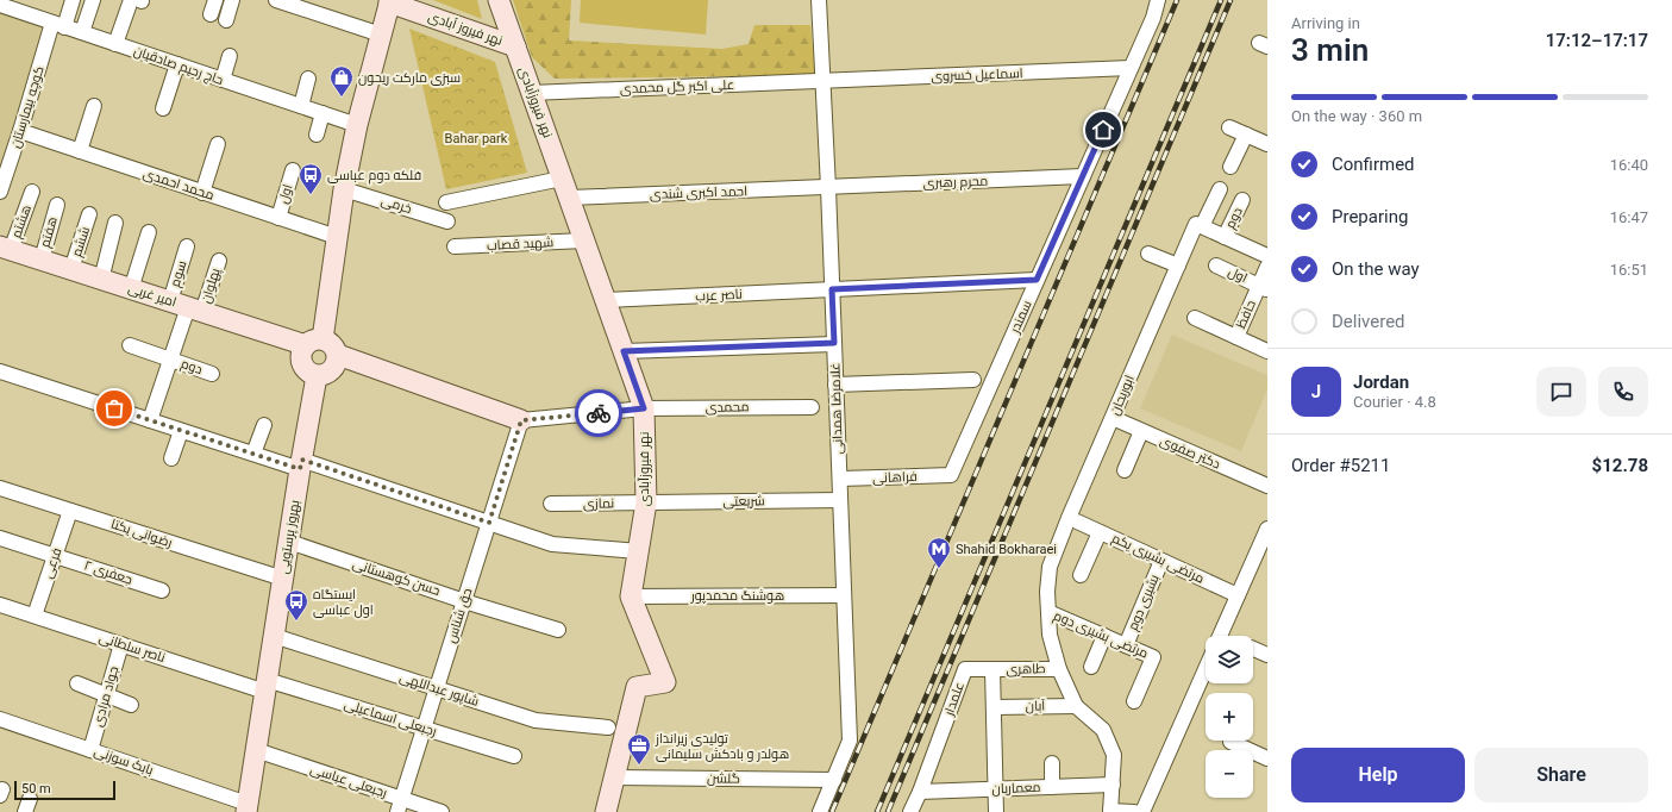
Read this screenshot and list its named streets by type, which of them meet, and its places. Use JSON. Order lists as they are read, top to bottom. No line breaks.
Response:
{"streets":{"street":["نهر فیروز آبادی","حاج رحیم صادقیان","اسماعیل خسروی","علی اکبر گل محمدی","نهر فیروزآبادی","کوچه بیمارستان","محرم رهبری","محمد احمدی","احمد اکبری شندی","اول","خرمی","دوم","هشتم","هفتم","ششم","شهید قصاب","سوم","پهلوان","امیر غربی","ناصر عرب","حافظ","سمندر","ابوریحان","محمدی","غلامرضا همدانی","دکتر صفوی","فراهانی","شریعتی","نمازی","رضوانی یکتا","بهروز پرستویی","مرتضی بشیری یکم","فرعی","جعفری ۲","حسن کوهستانی","هوشنگ محمدپور","بشیری دوم","حق شناس","مرتضی بشیری دوم","ناصر سلطانی","طاهری","شاپور عبداللهی","جواد مرادی","علمدار","آبان","رجبعلی اسماعیلی","بابک سوزنی","گلشن","رجبعلی عباسی","معماریان"]},"crossings":[["نهر فیروز آبادی","نهر فیروزآبادی"],["حاج رحیم صادقیان","کوچه بیمارستان"],["اسماعیل خسروی","علی اکبر گل محمدی"],["اسماعیل خسروی","سمندر"],["اسماعیل خسروی","غلامرضا همدانی"],["علی اکبر گل محمدی","نهر فیروزآبادی"],["علی اکبر گل محمدی","غلامرضا همدانی"],["نهر فیروزآبادی","احمد اکبری شندی"],["نهر فیروزآبادی","شهید قصاب"],["نهر فیروزآبادی","ناصر عرب"],["نهر فیروزآبادی","محمدی"],["نهر فیروزآبادی","شریعتی"],["نهر فیروزآبادی","نمازی"],["نهر فیروزآبادی","هوشنگ محمدپور"],["کوچه بیمارستان","محمد احمدی"],["محرم رهبری","احمد اکبری شندی"],["محرم رهبری","سمندر"],["محرم رهبری","غلامرضا همدانی"],["محمد احمدی","اول"],["احمد اکبری شندی","غلامرضا همدانی"],["اول","حافظ"],["هشتم","امیر غربی"],["هفتم","امیر غربی"],["ششم","امیر غربی"],["سوم","پهلوان"],["سوم","امیر غربی"],["پهلوان","امیر غربی"],["امیر غربی","بهروز پرستویی"],["ناصر عرب","سمندر"],["ناصر عرب","غلامرضا همدانی"],["سمندر","فراهانی"],["ابوریحان","دکتر صفوی"],["ابوریحان","مرتضی بشیری دوم"],["ابوریحان","طاهری"],["ابوریحان","آبان"],["محمدی","حق شناس"],["غلامرضا همدانی","فراهانی"],["غلامرضا همدانی","شریعتی"],["غلامرضا همدانی","هوشنگ محمدپور"],["غلامرضا همدانی","گلشن"],["شریعتی","نمازی"],["رضوانی یکتا","بهروز پرستویی"],["رضوانی یکتا","فرعی"],["بهروز پرستویی","حسن کوهستانی"],["بهروز پرستویی","ناصر سلطانی"],["بهروز پرستویی","شاپور عبداللهی"],["بهروز پرستویی","رجبعلی اسماعیلی"],["بهروز پرستویی","بابک سوزنی"],["بهروز پرستویی","رجبعلی عباسی"],["مرتضی بشیری یکم","بشیری دوم"],["فرعی","جعفری ۲"],["فرعی","ناصر سلطانی"],["حسن کوهستانی","حق شناس"],["بشیری دوم","مرتضی بشیری دوم"],["حق شناس","شاپور عبداللهی"],["حق شناس","رجبعلی اسماعیلی"],["حق شناس","رجبعلی عباسی"],["ناصر سلطانی","جواد مرادی"],["ناصر سلطانی","رجبعلی اسماعیلی"],["طاهری","علمدار"],["جواد مرادی","بابک سوزنی"],["علمدار","معماریان"]],"parks":["Bahar park"],"places":{"shop":["سبزی مارکت ریحون"],"bus stop":["فلکه دوم عباسی","ایستگاه اول عباسی"],"metro station":["Shahid Bokharaei"],"office":["تولیدی زیرانداز هولدر و بادکش سلیمانی"]},"scale_bar":"50 m","page":{"heading":["3 min","Arriving in","17:12–17:17"],"panel":["Jordan","Courier · 4.8","Order #5211","$12.78"],"bar":"On the way · 360 m","list":[["Confirmed","16:40"],["Preparing","16:47"],["On the way","16:51"],"Delivered"],"round":"J","map_buttons":["+","−"],"buttons":["Help","Share"],"scale":"50 m"}}
